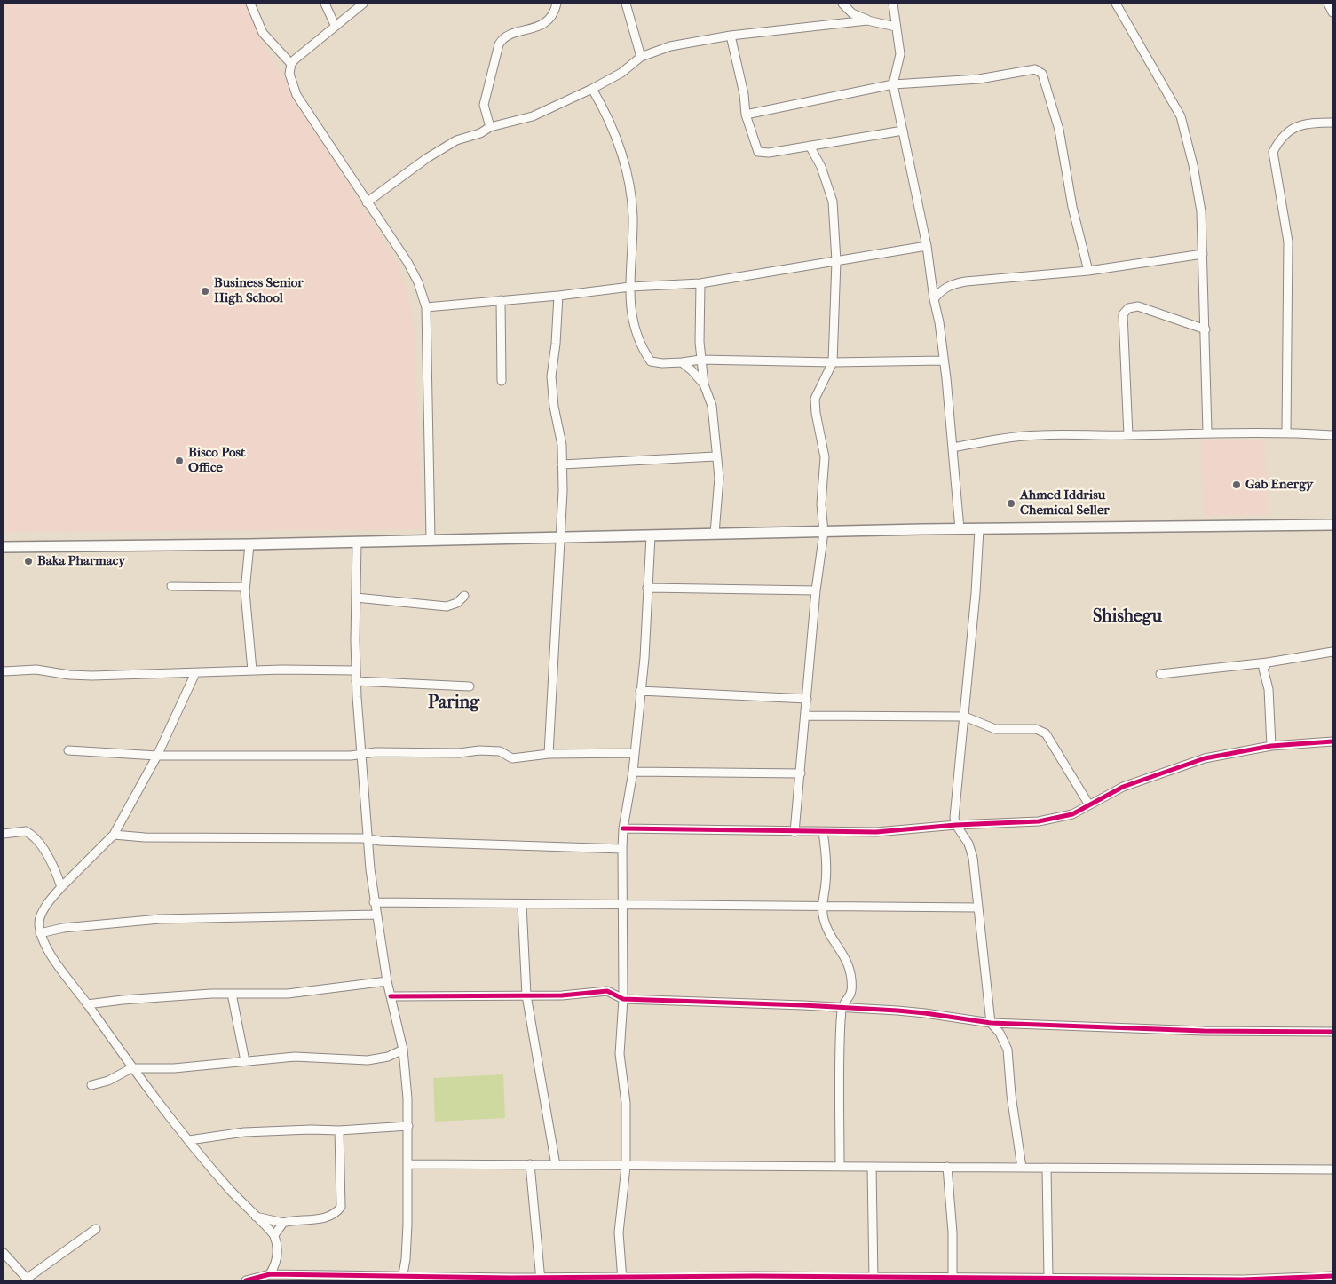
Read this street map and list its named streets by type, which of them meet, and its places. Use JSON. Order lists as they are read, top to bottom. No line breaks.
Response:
{"districts":["Shishegu","Paring"],"places":["Business Senior High School","Bisco Post Office","Gab Energy","Ahmed Iddrisu Chemical Seller","Baka Pharmacy"]}
